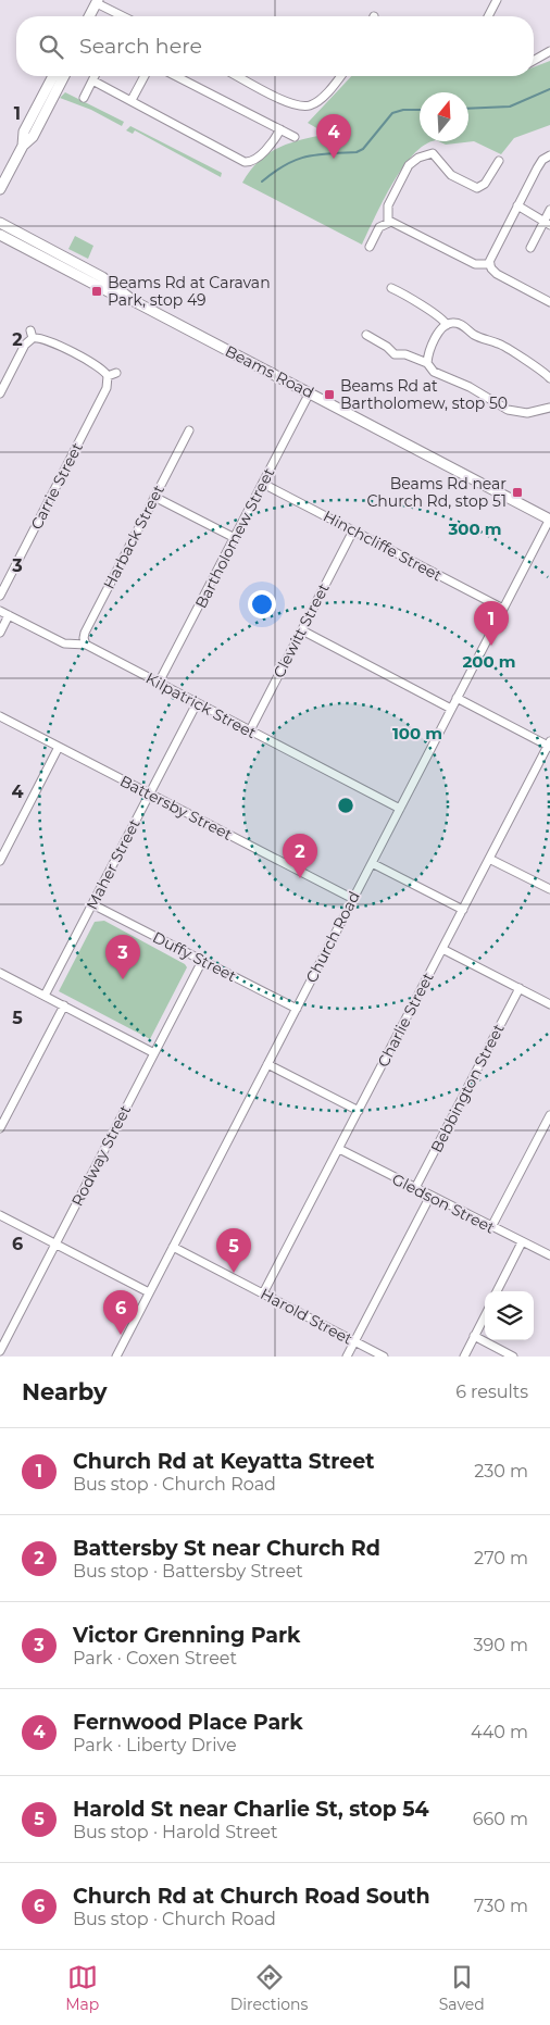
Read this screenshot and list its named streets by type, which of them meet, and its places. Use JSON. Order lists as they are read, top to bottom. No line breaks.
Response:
{"streets":{"main road":["Beams Road"],"street":["Carrie Street","Harback Street","Bartholomew Street","Hinchcliffe Street","Clewitt Street","Kilpatrick Street","Battersby Street","Maher Street","Church Road","Duffy Street","Charlie Street","Bebbington Street","Rodway Street","Gledson Street","Harold Street"]},"crossings":[["Beams Road","Bartholomew Street"],["Beams Road","Church Road"],["Harback Street","Kilpatrick Street"],["Bartholomew Street","Hinchcliffe Street"],["Bartholomew Street","Kilpatrick Street"],["Hinchcliffe Street","Clewitt Street"],["Hinchcliffe Street","Church Road"],["Clewitt Street","Kilpatrick Street"],["Kilpatrick Street","Maher Street"],["Kilpatrick Street","Church Road"],["Battersby Street","Maher Street"],["Battersby Street","Church Road"],["Maher Street","Duffy Street"],["Church Road","Duffy Street"],["Church Road","Harold Street"],["Duffy Street","Rodway Street"],["Charlie Street","Gledson Street"],["Charlie Street","Harold Street"],["Bebbington Street","Gledson Street"]],"places":{"transit":["Beams Rd at Caravan Park, stop 49","Beams Rd at Bartholomew, stop 50","Beams Rd near Church Rd, stop 51"]},"north":"top","page":{"search":"Search here","pins":["4","1","2","3","5","6"],"heading":["Nearby","6 results"],"list":[{"mark":"1","name":"Church Rd at Keyatta Street","note":"Bus stop · Church Road","value":"230 m"},{"mark":"2","name":"Battersby St near Church Rd","note":"Bus stop · Battersby Street","value":"270 m"},{"mark":"3","name":"Victor Grenning Park","note":"Park · Coxen Street","value":"390 m"},{"mark":"4","name":"Fernwood Place Park","note":"Park · Liberty Drive","value":"440 m"},{"mark":"5","name":"Harold St near Charlie St, stop 54","note":"Bus stop · Harold Street","value":"660 m"},{"mark":"6","name":"Church Rd at Church Road South","note":"Bus stop · Church Road","value":"730 m"}],"nav":["Map","Directions","Saved"]},"grid":{"rows":["1","2","3","4","5","6"]},"rings":["300 m","200 m","100 m"]}
